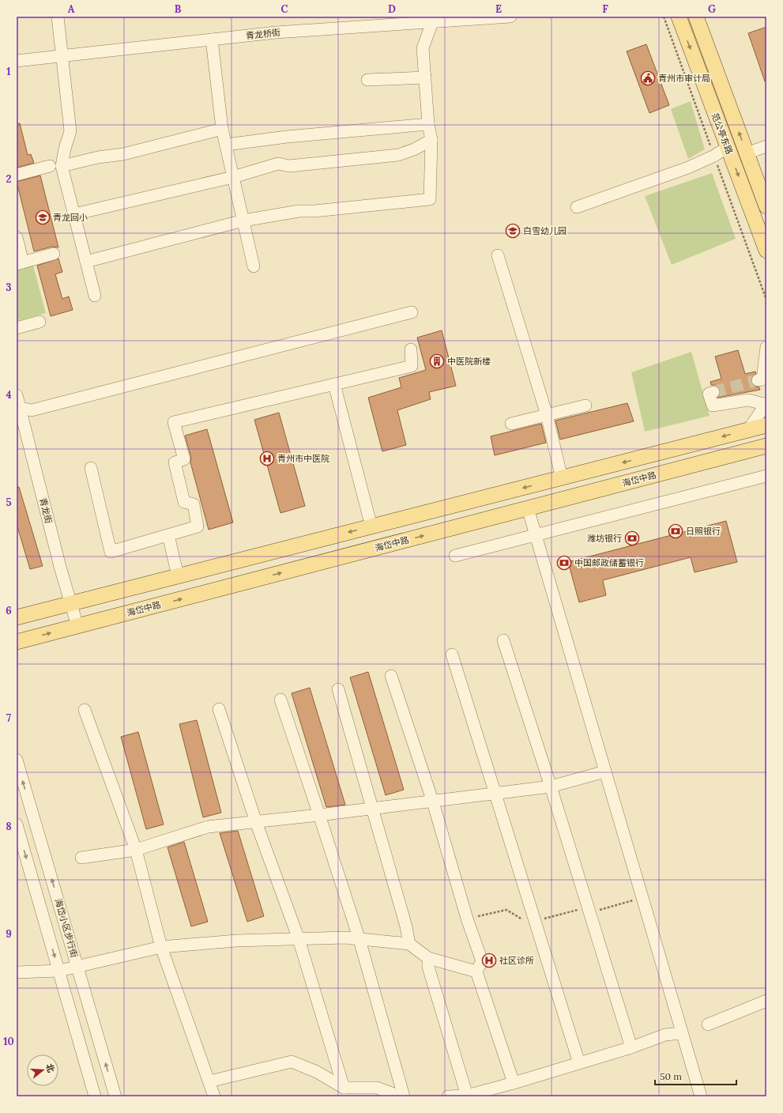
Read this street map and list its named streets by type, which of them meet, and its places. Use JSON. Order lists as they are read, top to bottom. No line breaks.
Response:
{"streets":{"main road":["范公亭东路","海岱中路"],"street":["青龙桥街","青龙街","海岱小区步行街"]},"crossings":[["海岱中路","青龙街"]],"places":{"public building":["青州市审计局"],"school or university":["青龙回小","白雪幼儿园"],"building":["中医院新楼"],"hospital":["青州市中医院","社区诊所"],"bank":["日照银行","潍坊银行","中国邮政储蓄银行"]},"scale_bar":"50 m","north":"right","grid":{"columns":["A","B","C","D","E","F","G"],"rows":["1","2","3","4","5","6","7","8","9","10"]}}
